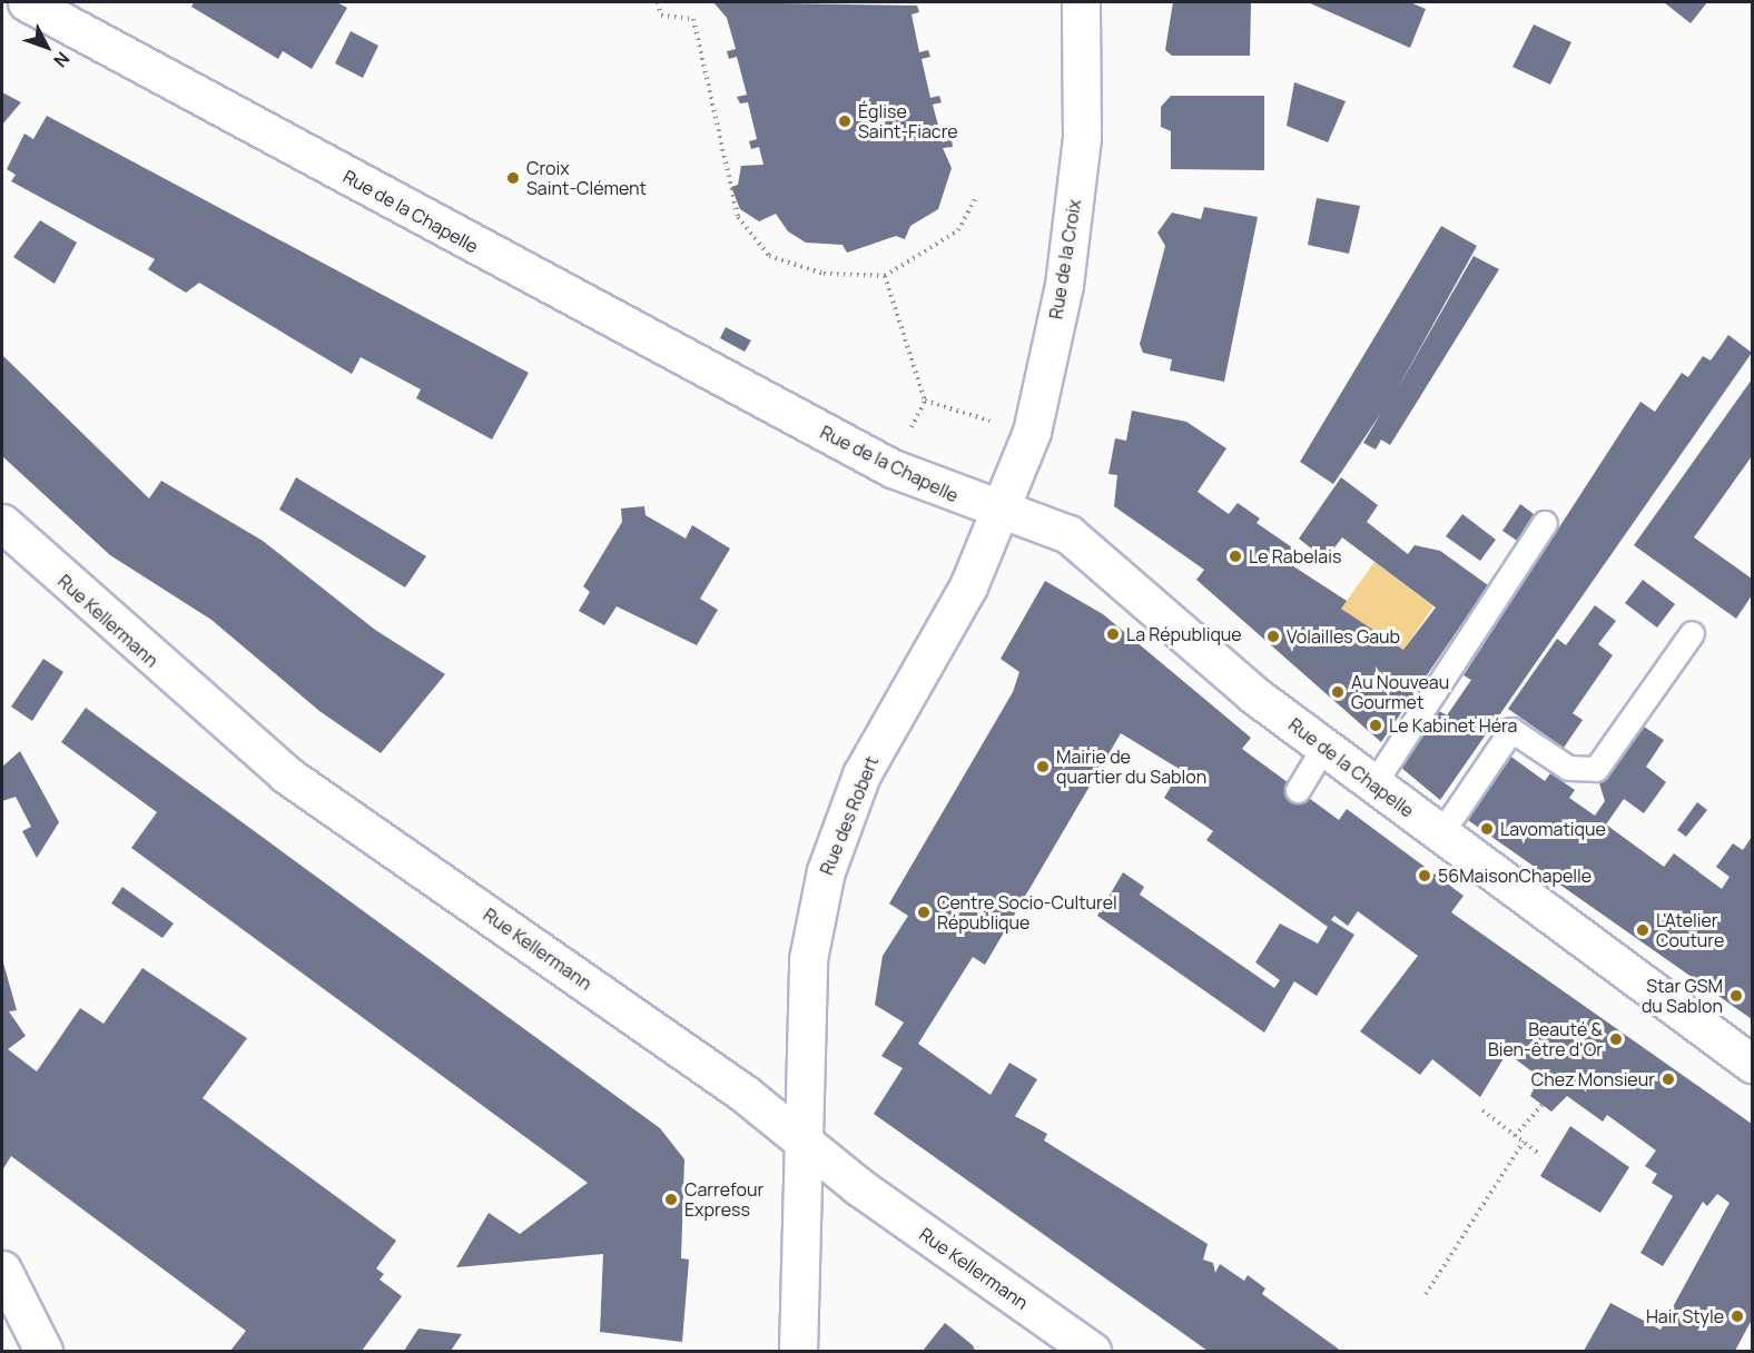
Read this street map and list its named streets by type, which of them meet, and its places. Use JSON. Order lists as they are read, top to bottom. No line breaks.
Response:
{"streets":{"street":["Rue de la Chapelle","Rue de la Croix","Rue Kellermann","Rue des Robert"]},"crossings":[["Rue de la Chapelle","Rue de la Croix"],["Rue de la Chapelle","Rue des Robert"],["Rue de la Croix","Rue des Robert"],["Rue Kellermann","Rue des Robert"]],"places":["Église Saint-Fiacre","Croix Saint-Clément","Le Rabelais","La République","Volailles Gaub","Au Nouveau Gourmet","Le Kabinet Héra","Mairie de quartier du Sablon","Lavomatique","56MaisonChapelle","Centre Socio-Culturel République","L'Atelier Couture","Star GSM du Sablon","Beauté & Bien-être d'Or","Chez Monsieur","Carrefour Express","Hair Style"],"north":"bottom right"}
